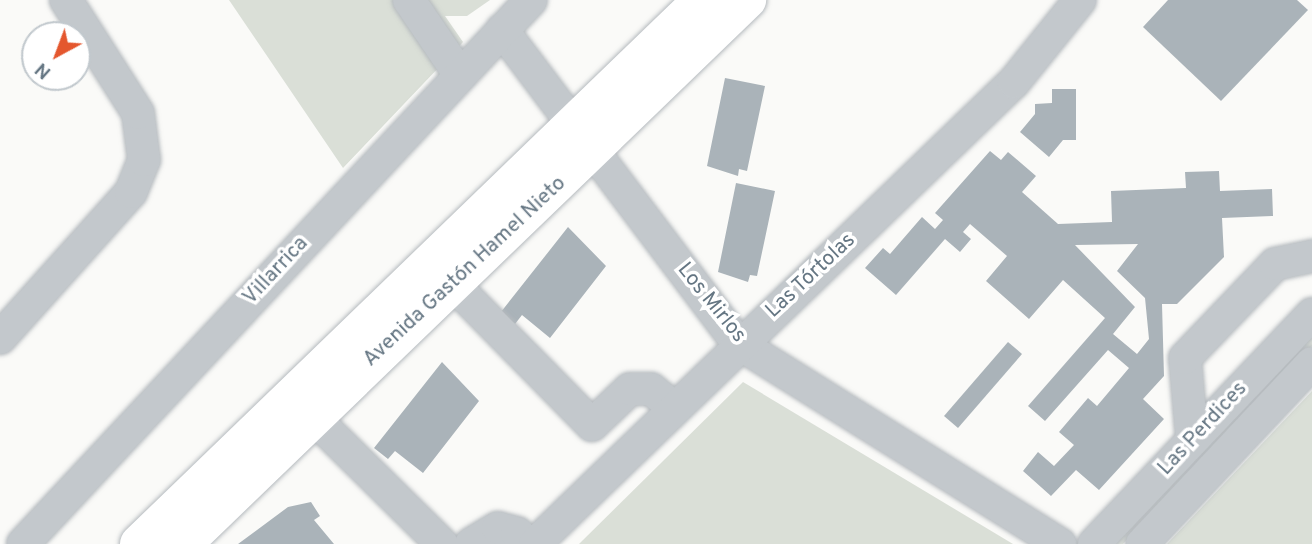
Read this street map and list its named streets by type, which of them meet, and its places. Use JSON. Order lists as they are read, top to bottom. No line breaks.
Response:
{"streets":{"main road":["Avenida Gastón Hamel Nieto"],"street":["Villarrica","Las Tórtolas","Los Mirlos","Las Perdices"]},"crossings":[["Villarrica","Los Mirlos"],["Avenida Gastón Hamel Nieto","Los Mirlos"],["Las Tórtolas","Los Mirlos"]],"north":"bottom left"}
